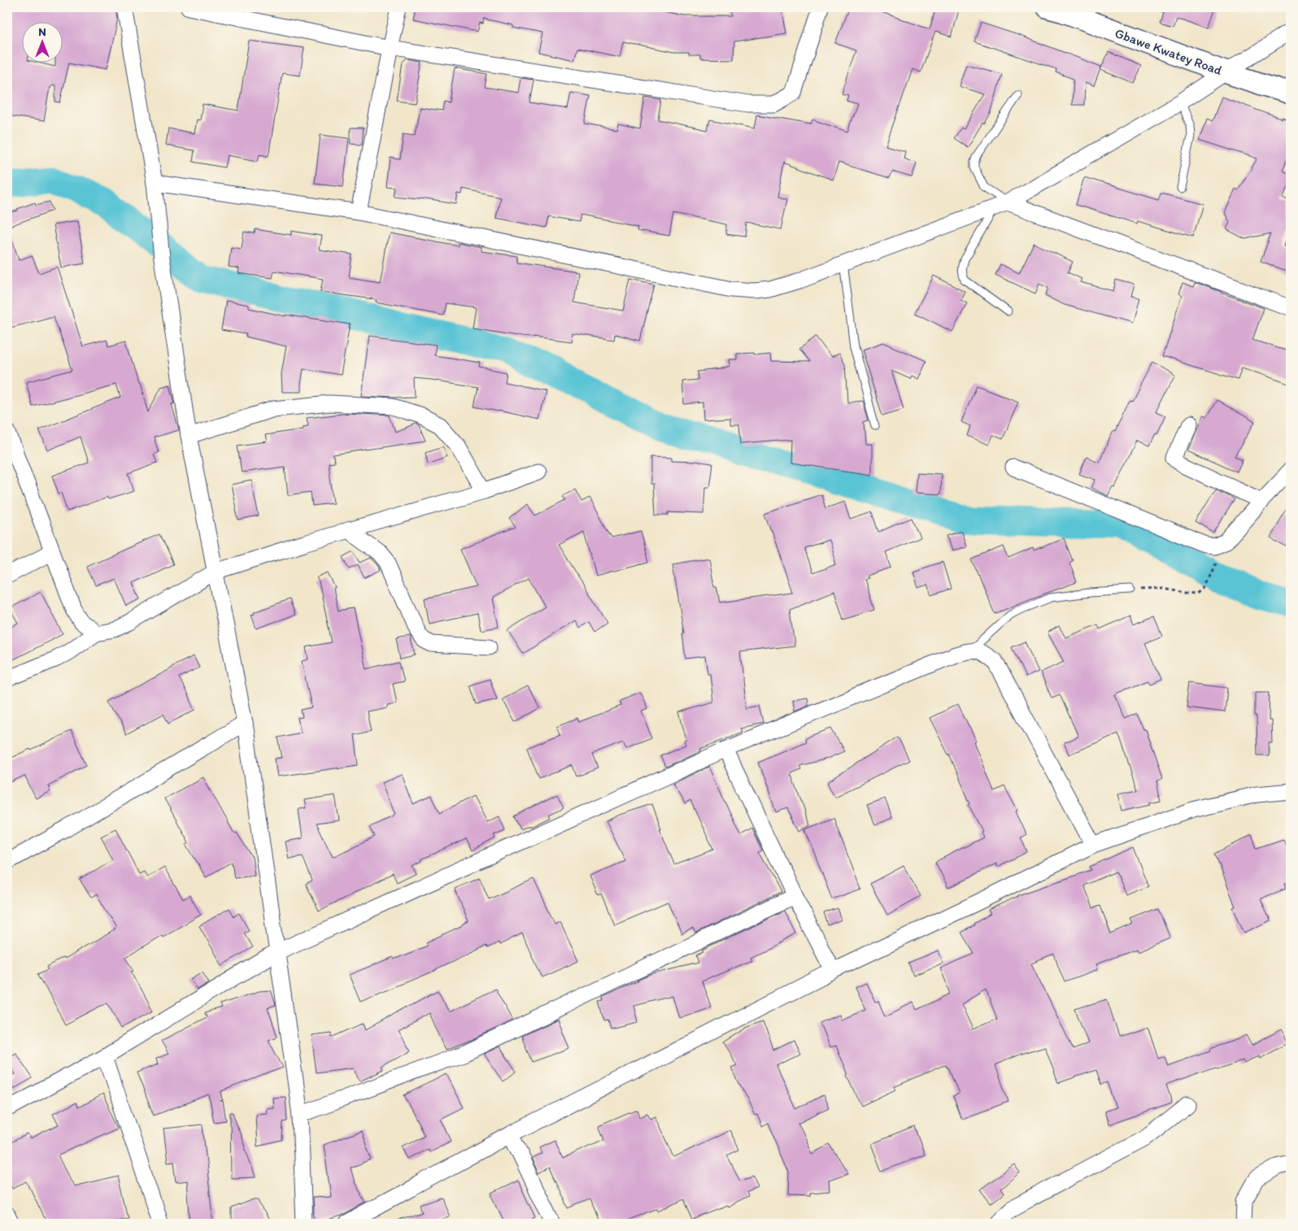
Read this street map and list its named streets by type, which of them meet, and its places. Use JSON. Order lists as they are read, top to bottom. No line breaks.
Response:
{"streets":{"street":["Gbawe Kwatey Road"]},"north":"top"}
